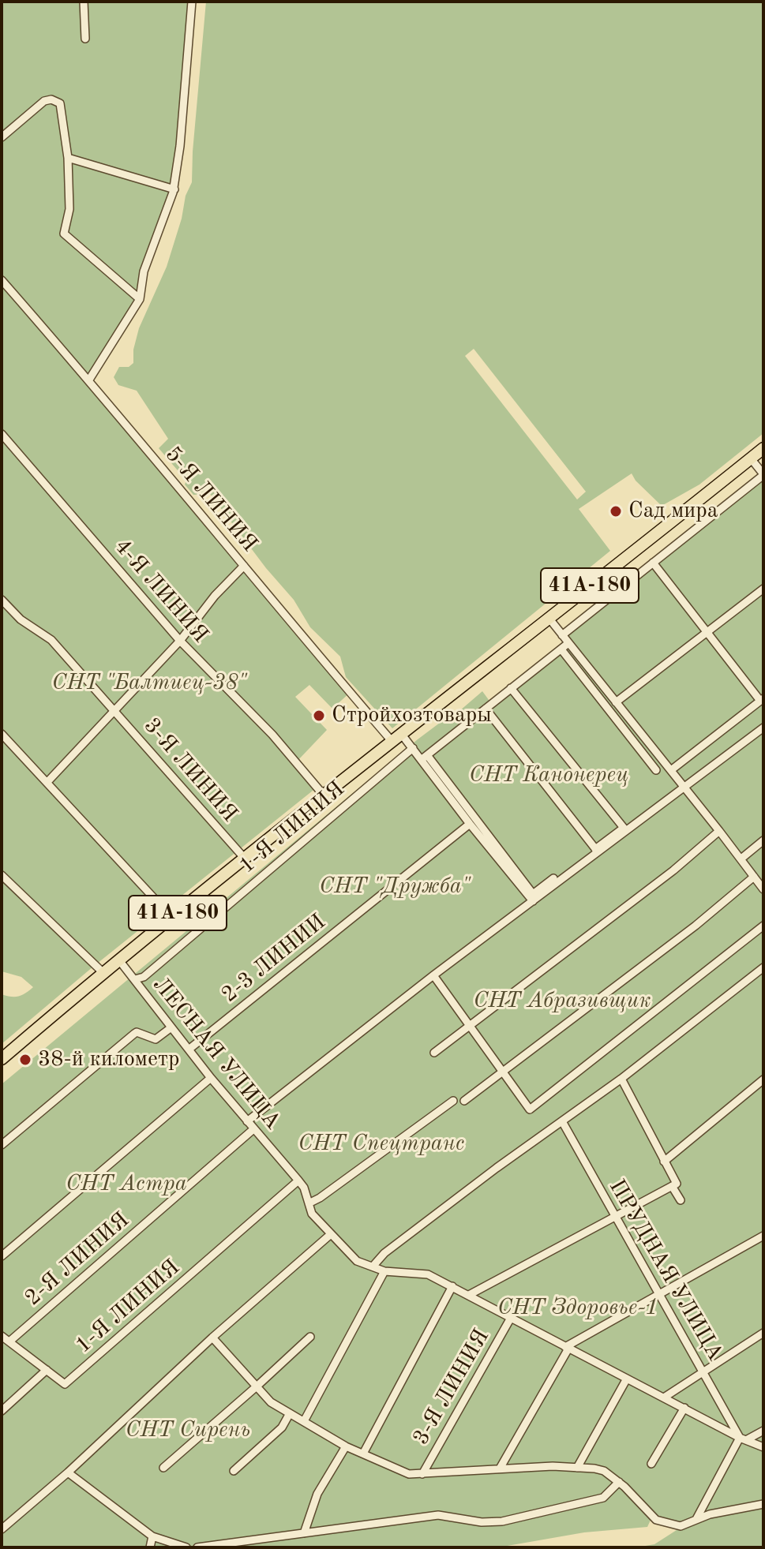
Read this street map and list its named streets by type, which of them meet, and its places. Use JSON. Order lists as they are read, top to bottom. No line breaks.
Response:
{"streets":{"main road":["41А-180"],"street":["5-Я ЛИНИЯ","4-Я ЛИНИЯ","3-Я ЛИНИЯ","1-Я ЛИНИЯ","2-3 ЛИНИИ","ЛЕСНАЯ УЛИЦА","2-Я ЛИНИЯ","ПРУДНАЯ УЛИЦА"]},"crossings":[["5-Я ЛИНИЯ","41А-180"],["5-Я ЛИНИЯ","1-Я ЛИНИЯ"],["41А-180","4-Я ЛИНИЯ"],["41А-180","3-Я ЛИНИЯ"],["41А-180","ЛЕСНАЯ УЛИЦА"],["3-Я ЛИНИЯ","ЛЕСНАЯ УЛИЦА"],["1-Я ЛИНИЯ","ЛЕСНАЯ УЛИЦА"],["2-3 ЛИНИИ","ЛЕСНАЯ УЛИЦА"],["ЛЕСНАЯ УЛИЦА","2-Я ЛИНИЯ"],["ЛЕСНАЯ УЛИЦА","ПРУДНАЯ УЛИЦА"]],"parks":["СНТ \"Балтиец-38\"","СНТ Канонерец","СНТ \"Дружба\"","СНТ Абразивщик","СНТ Спецтранс","СНТ Астра","СНТ Здоровье-1","СНТ Сирень"],"places":["Сад мира","Стройхозтовары","38-й километр"]}
